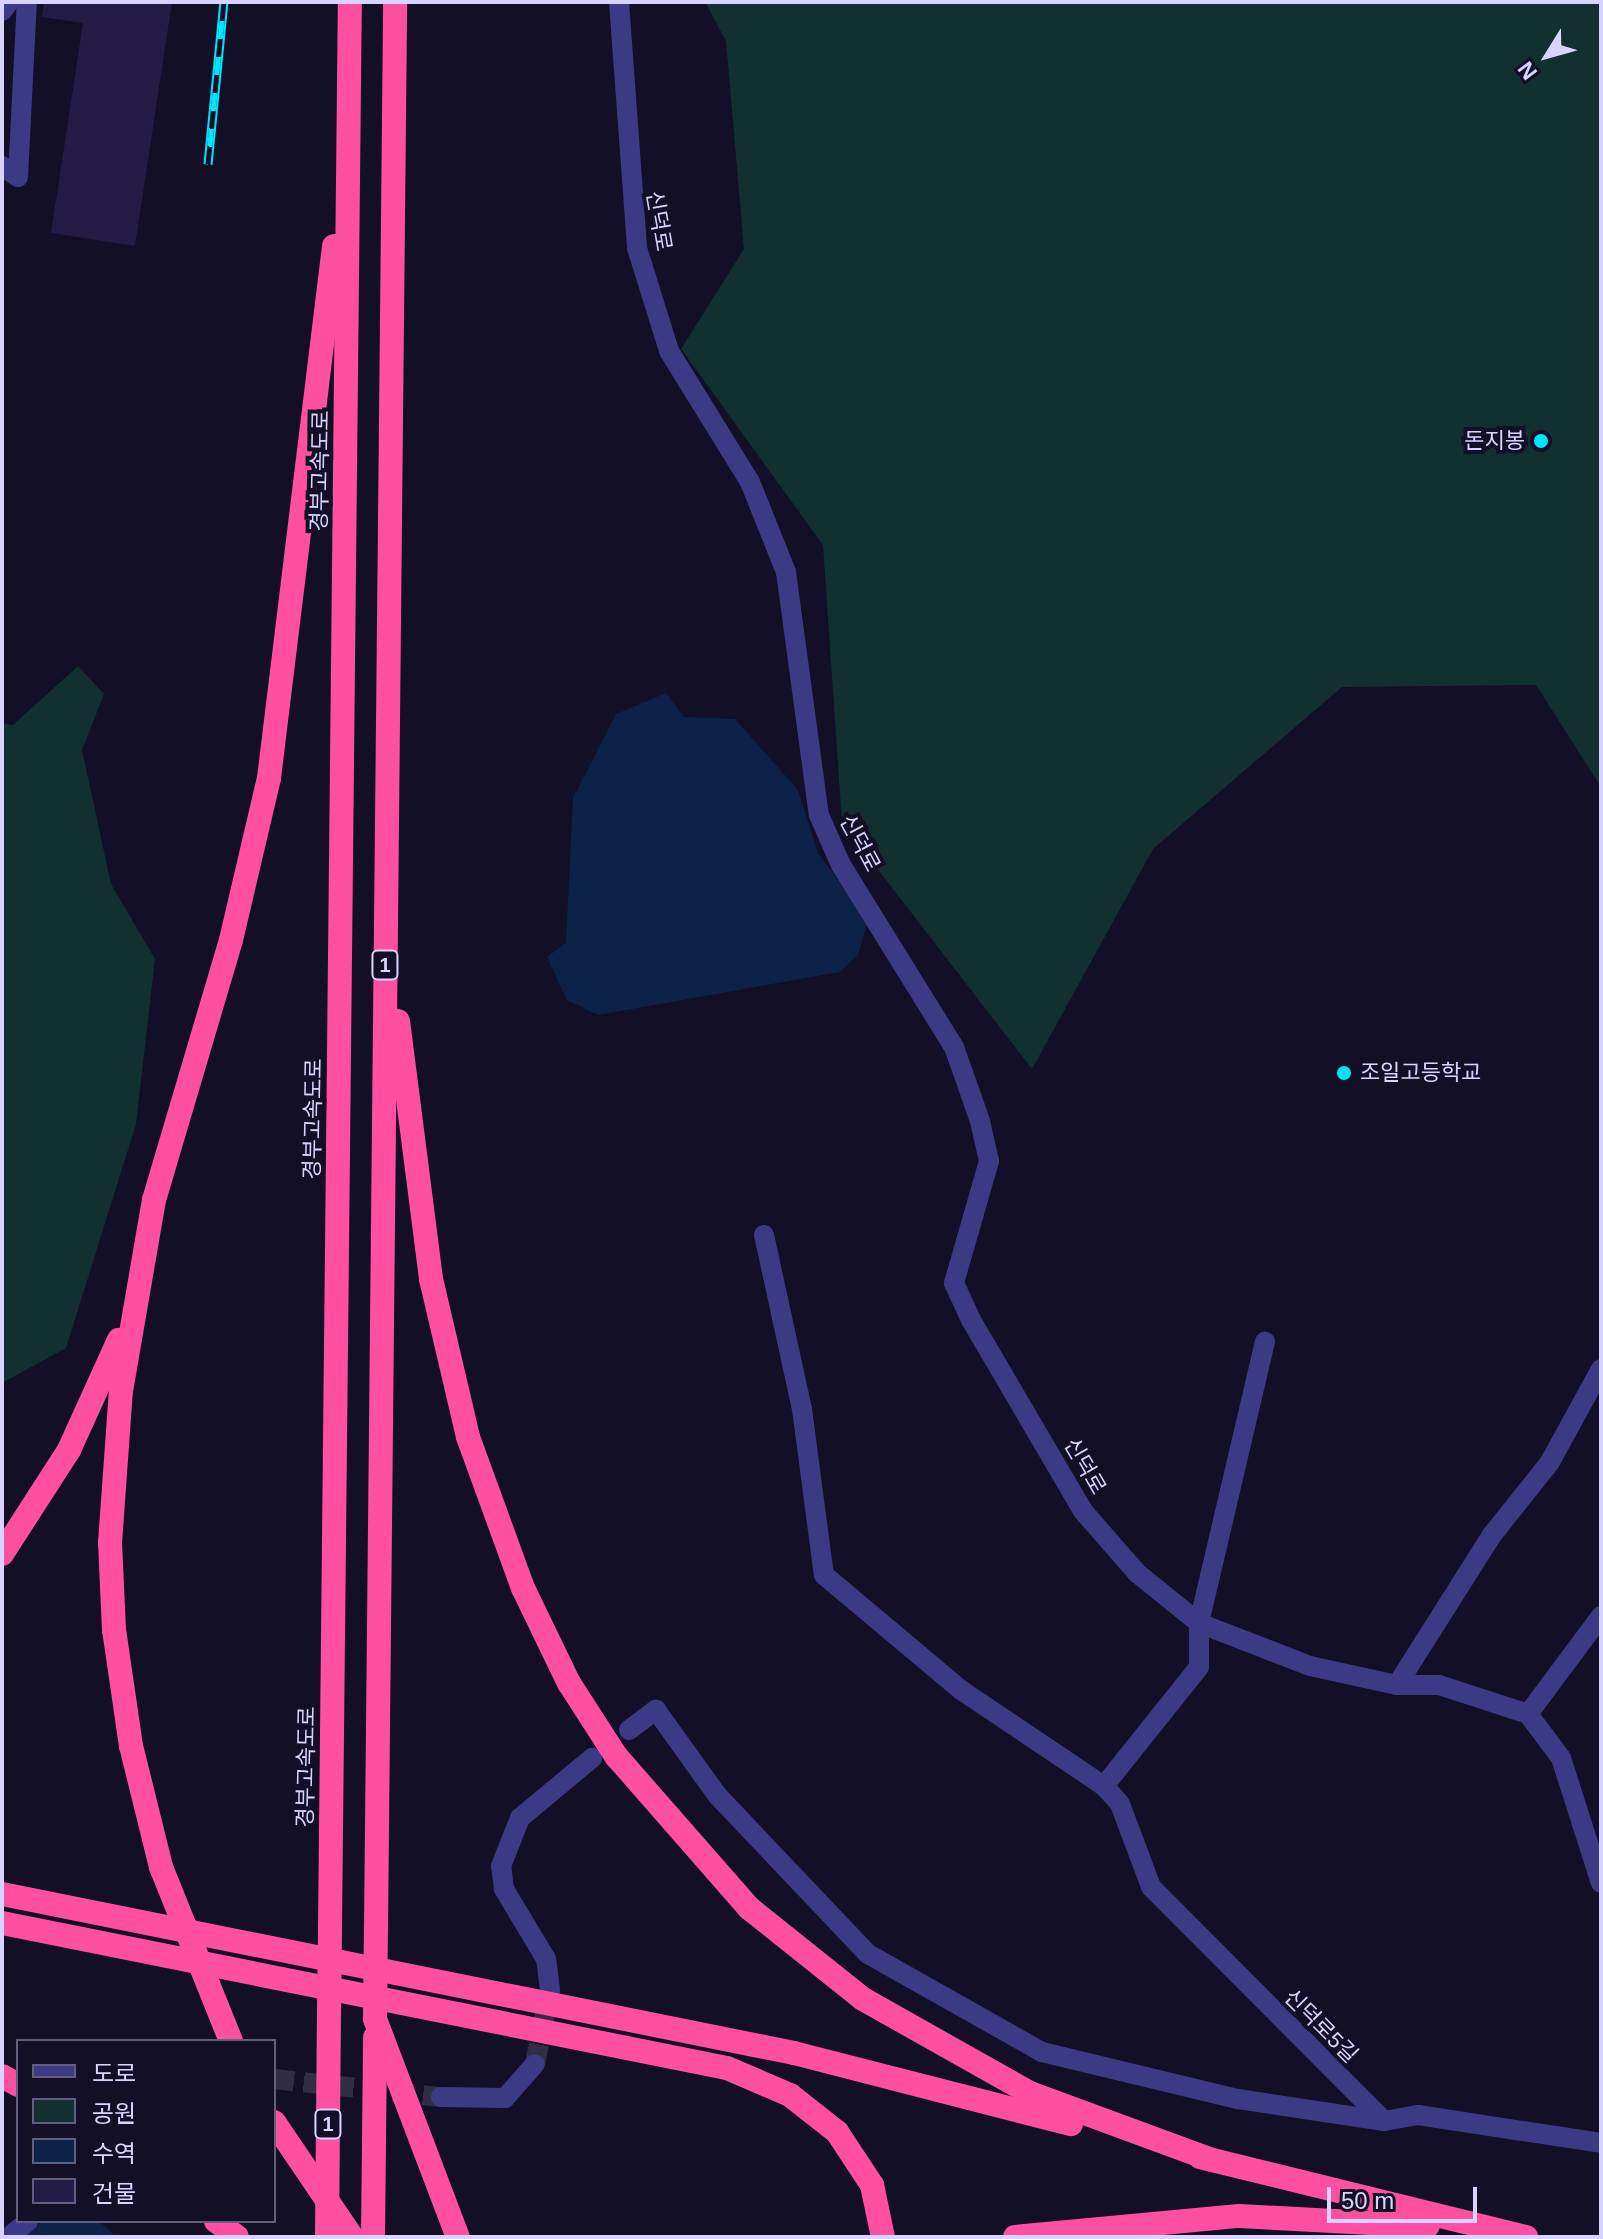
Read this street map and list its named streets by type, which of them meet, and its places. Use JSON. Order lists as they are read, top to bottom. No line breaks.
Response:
{"streets":{"highway":["경부고속도로","1"],"street":["신덕로","신덕로5길"]},"places":["돈지봉","조일고등학교"],"legend":["도로","공원","수역","건물"],"scale_bar":"50 m","north":"bottom left"}
